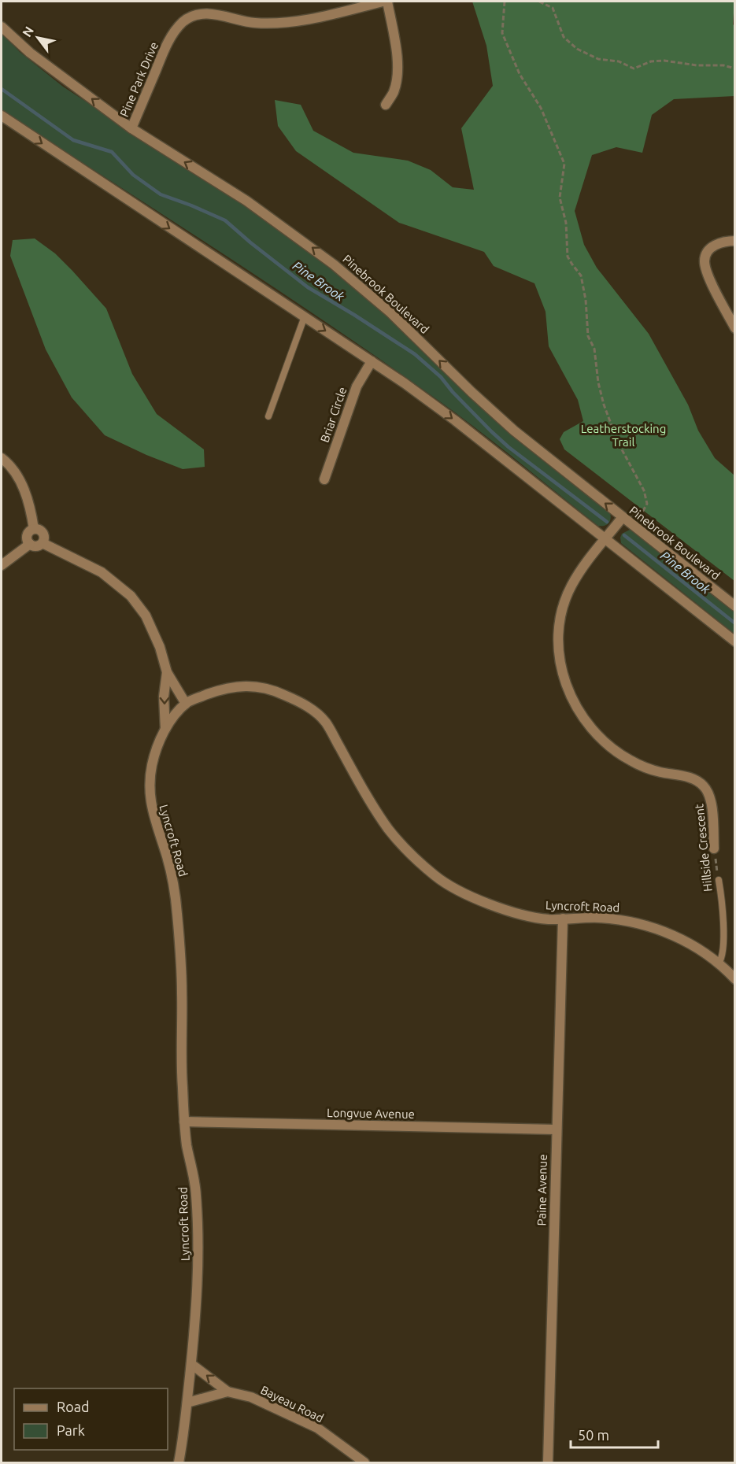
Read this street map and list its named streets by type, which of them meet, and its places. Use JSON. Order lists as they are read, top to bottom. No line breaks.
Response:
{"streets":{"street":["Pine Park Drive","Pinebrook Boulevard","Briar Circle","Lyncroft Road","Hillside Crescent","Longvue Avenue","Paine Avenue","Bayeau Road"]},"crossings":[["Pine Park Drive","Pinebrook Boulevard"],["Pinebrook Boulevard","Hillside Crescent"],["Lyncroft Road","Hillside Crescent"],["Lyncroft Road","Longvue Avenue"],["Lyncroft Road","Paine Avenue"],["Lyncroft Road","Bayeau Road"],["Longvue Avenue","Paine Avenue"]],"water":["Pine Brook"],"parks":["Leatherstocking Trail"],"legend":["Road","Park"],"scale_bar":"50 m","north":"top left"}
